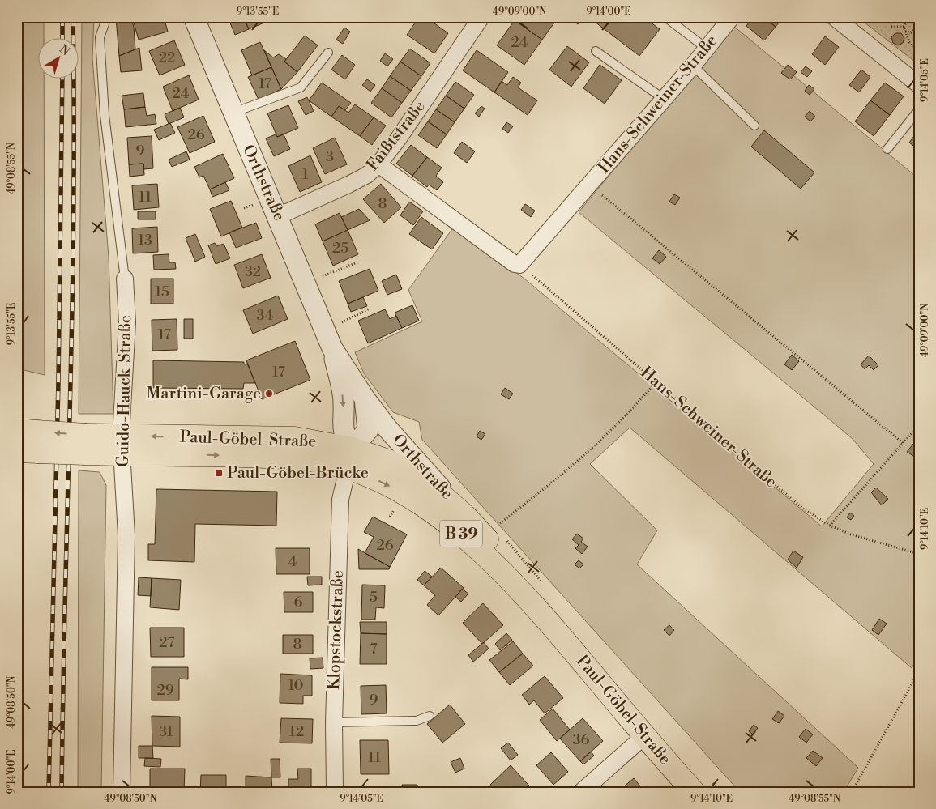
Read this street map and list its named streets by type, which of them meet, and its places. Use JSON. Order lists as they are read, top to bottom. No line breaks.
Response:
{"streets":{"main road":["Paul-Göbel-Straße","B 39"],"street":["Hans-Schweiner-Straße","Faißtstraße","Orthstraße","Guido-Hauck-Straße","Klopstockstraße"]},"crossings":[["Faißtstraße","Orthstraße"],["Orthstraße","Paul-Göbel-Straße"],["Orthstraße","Klopstockstraße"],["Guido-Hauck-Straße","Paul-Göbel-Straße"],["Paul-Göbel-Straße","Klopstockstraße"]],"places":{"other":["Martini-Garage"],"transit":["Paul-Göbel-Brücke"]},"house_numbers":["24","22","17","24","26","9","3","1","11","8","13","25","32","15","34","17","17","26","4","5","6","27","8","7","10","29","9","31","12","36","11"],"north":"top right","coordinates":["9°13'55\"E","49°09'00\"N","9°14'00\"E","9°14'05\"E","49°08'55\"N","9°14'10\"E","49°08'50\"N"]}
